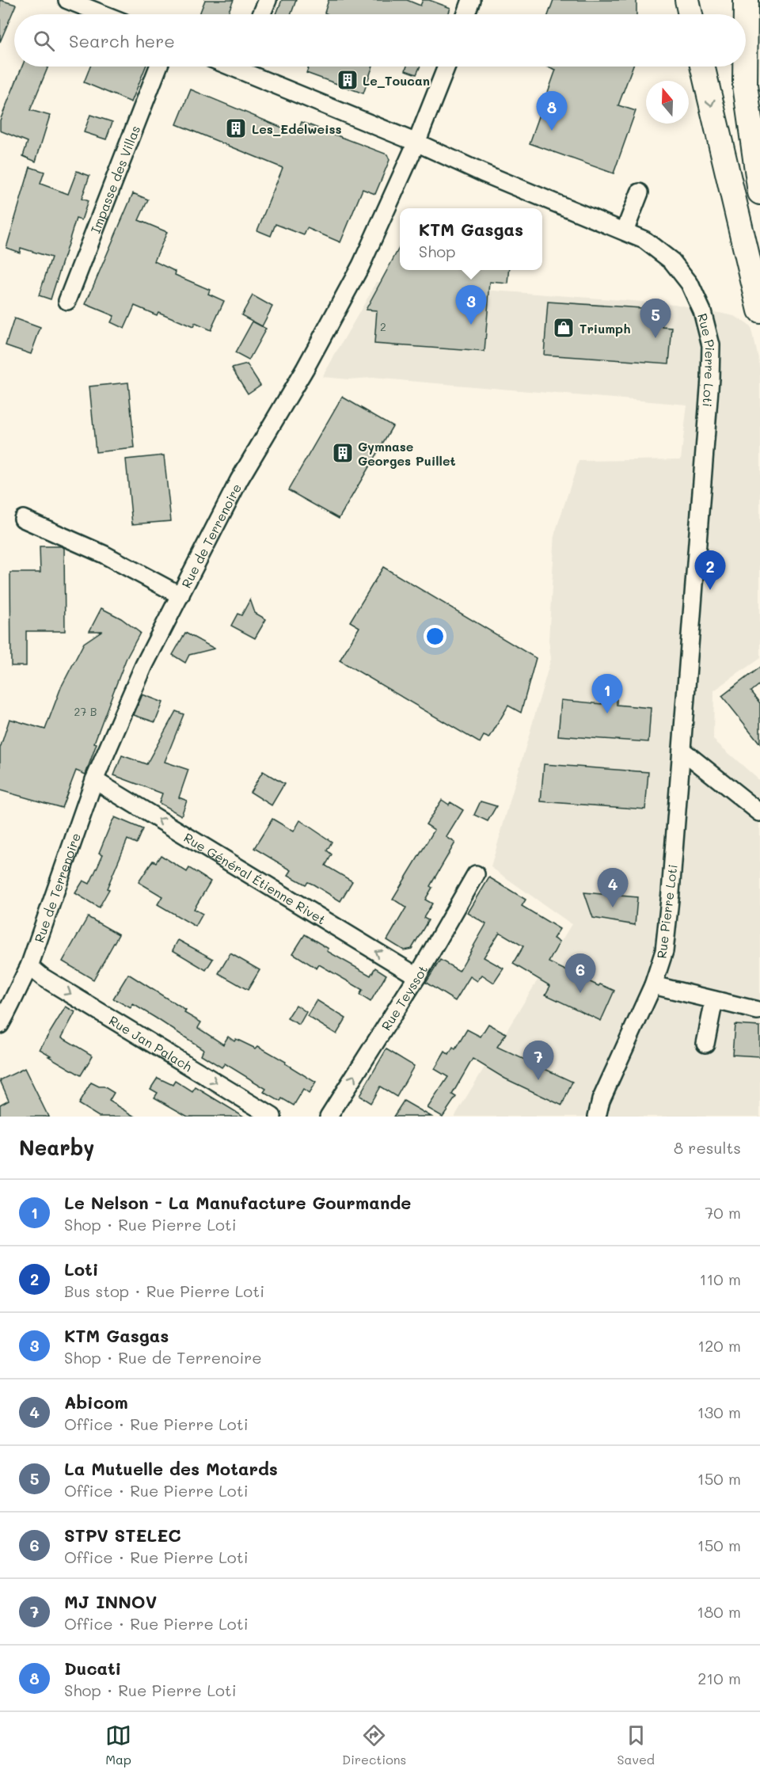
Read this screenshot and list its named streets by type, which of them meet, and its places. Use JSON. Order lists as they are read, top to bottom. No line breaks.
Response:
{"streets":{"street":["Impasse des Villas","Rue Pierre Loti","Rue de Terrenoire","Rue Général Étienne Rivet","Rue Teyssot","Rue Jan Palach"]},"crossings":[["Rue Pierre Loti","Rue de Terrenoire"],["Rue de Terrenoire","Rue Général Étienne Rivet"],["Rue de Terrenoire","Rue Jan Palach"],["Rue Général Étienne Rivet","Rue Teyssot"]],"one_way":["Rue Général Étienne Rivet","Rue Teyssot","Rue Jan Palach"],"places":{"building":["Le_Toucan","Les_Edelweiss","Gymnase Georges Puillet"],"shop":["Triumph"]},"house_numbers":["2","27 B"],"north":"top","page":{"search":"Search here","pins":["8","3","5","2","1","4","6","7"],"popup":["KTM Gasgas","Shop"],"heading":["Nearby","8 results"],"list":[{"mark":"1","name":"Le Nelson - La Manufacture Gourmande","note":"Shop · Rue Pierre Loti","value":"70 m"},{"mark":"2","name":"Loti","note":"Bus stop · Rue Pierre Loti","value":"110 m"},{"mark":"3","name":"KTM Gasgas","note":"Shop · Rue de Terrenoire","value":"120 m"},{"mark":"4","name":"Abicom","note":"Office · Rue Pierre Loti","value":"130 m"},{"mark":"5","name":"La Mutuelle des Motards","note":"Office · Rue Pierre Loti","value":"150 m"},{"mark":"6","name":"STPV STELEC","note":"Office · Rue Pierre Loti","value":"150 m"},{"mark":"7","name":"MJ INNOV","note":"Office · Rue Pierre Loti","value":"180 m"},{"mark":"8","name":"Ducati","note":"Shop · Rue Pierre Loti","value":"210 m"}],"nav":["Map","Directions","Saved"]}}
